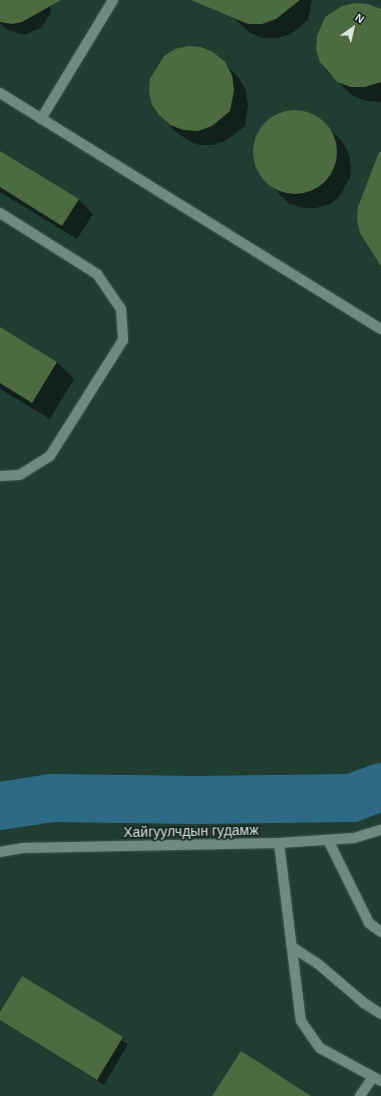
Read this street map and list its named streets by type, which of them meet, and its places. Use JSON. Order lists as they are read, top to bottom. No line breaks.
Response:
{"streets":{"street":["Хайгуулчдын гудамж"]},"north":"top right"}
